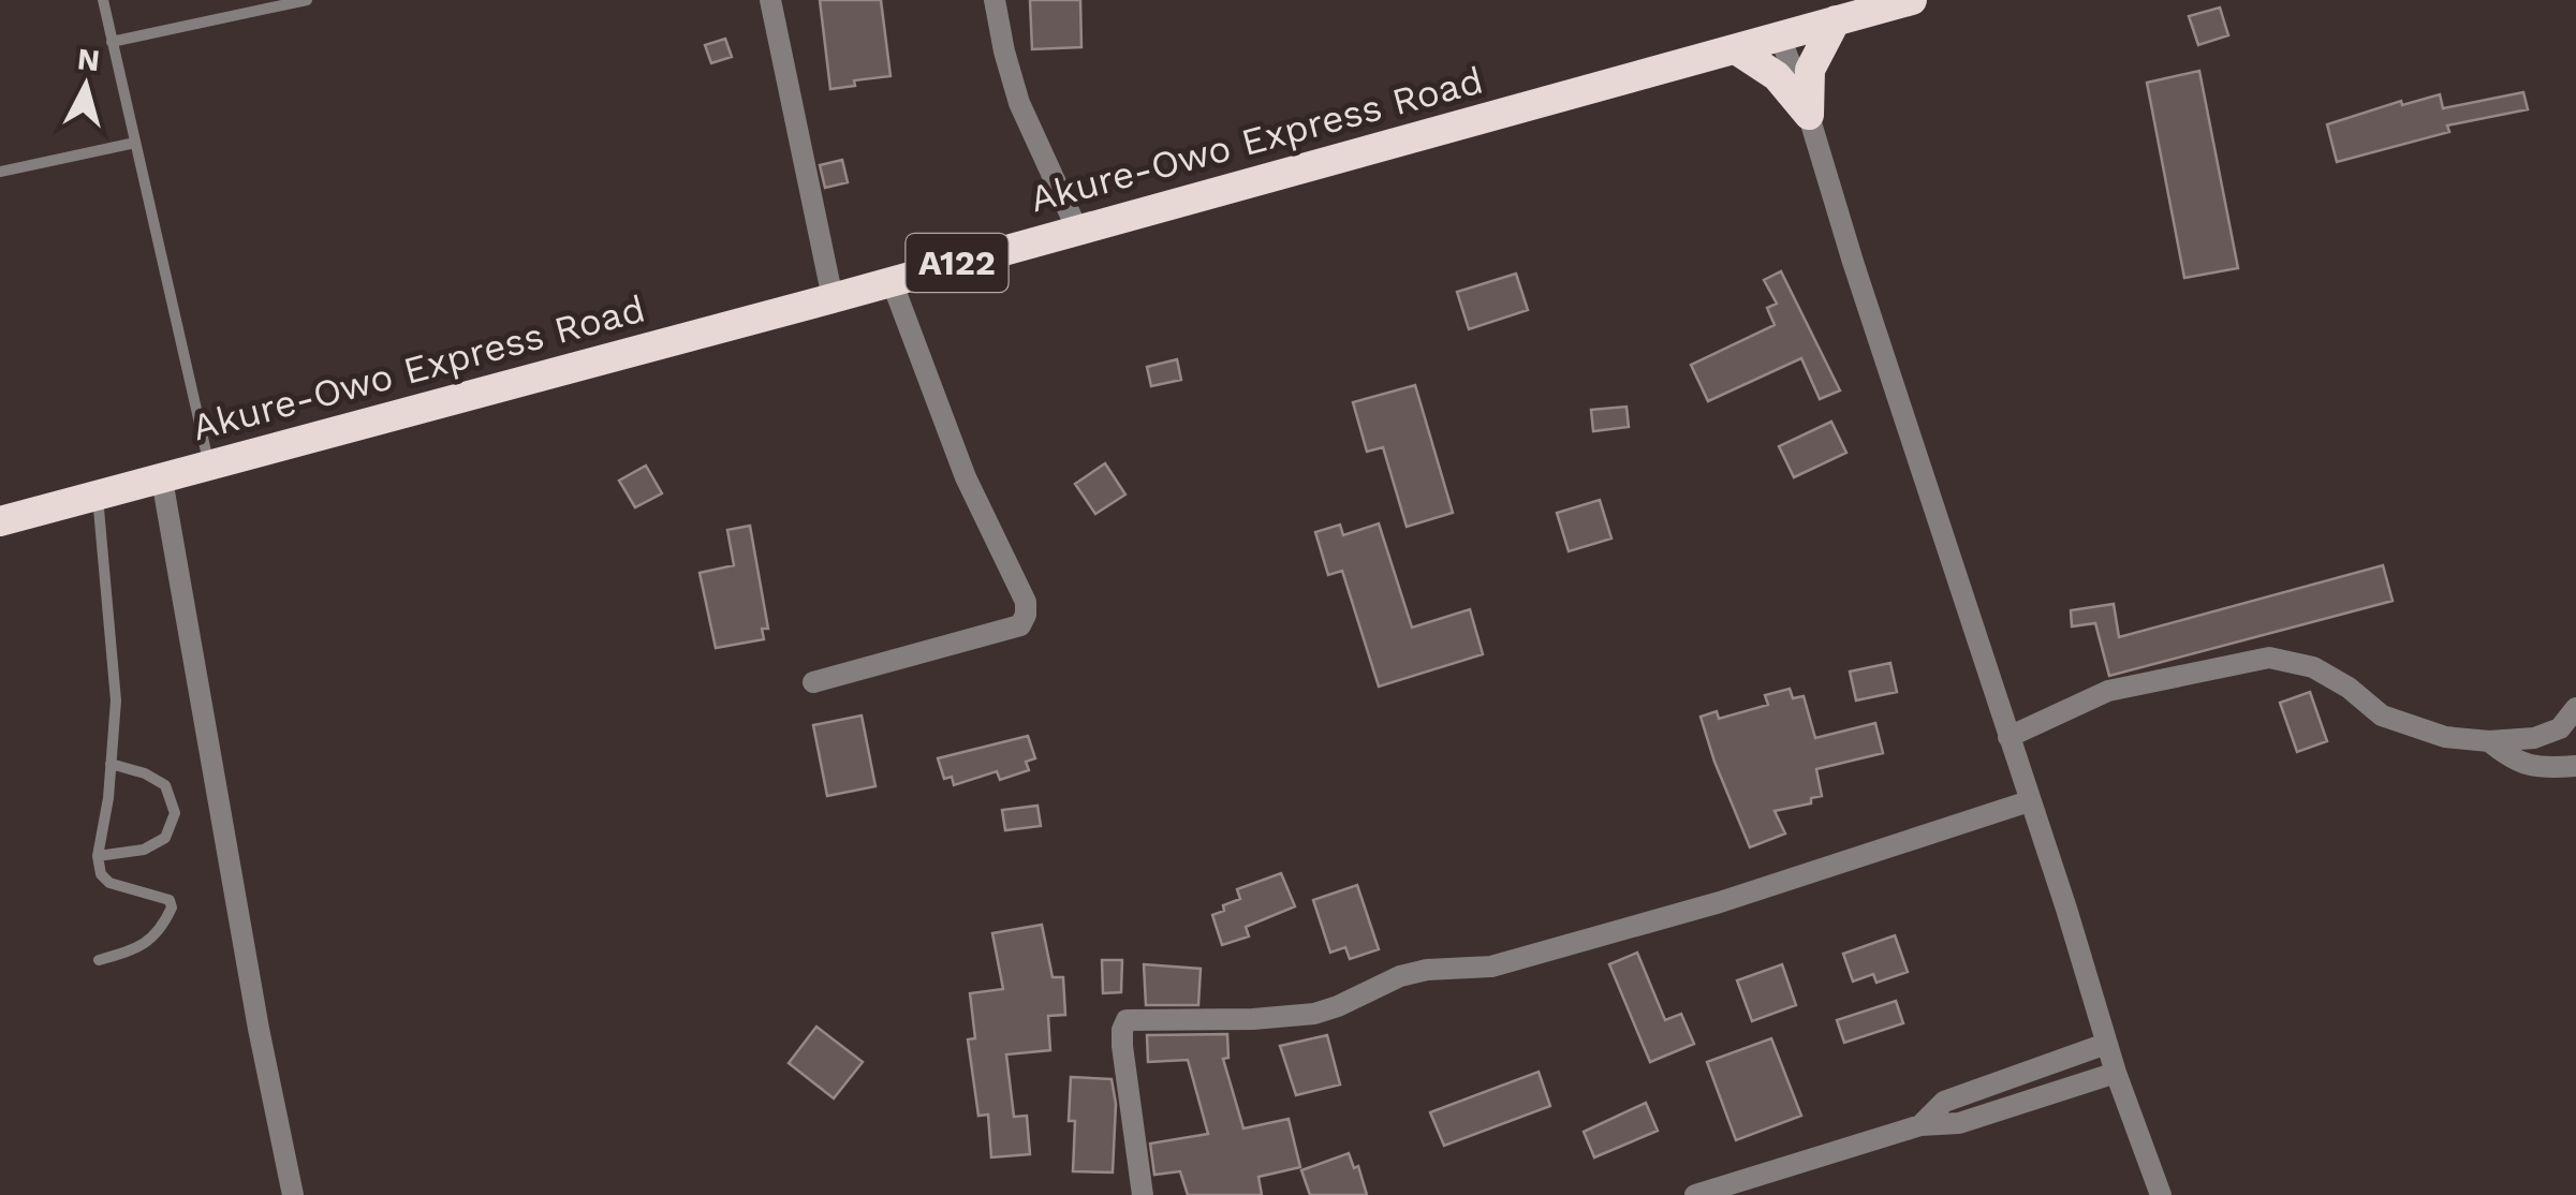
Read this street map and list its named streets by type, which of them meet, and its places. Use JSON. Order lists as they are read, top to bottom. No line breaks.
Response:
{"streets":{"highway":["Akure-Owo Express Road","A122"]},"north":"top"}
